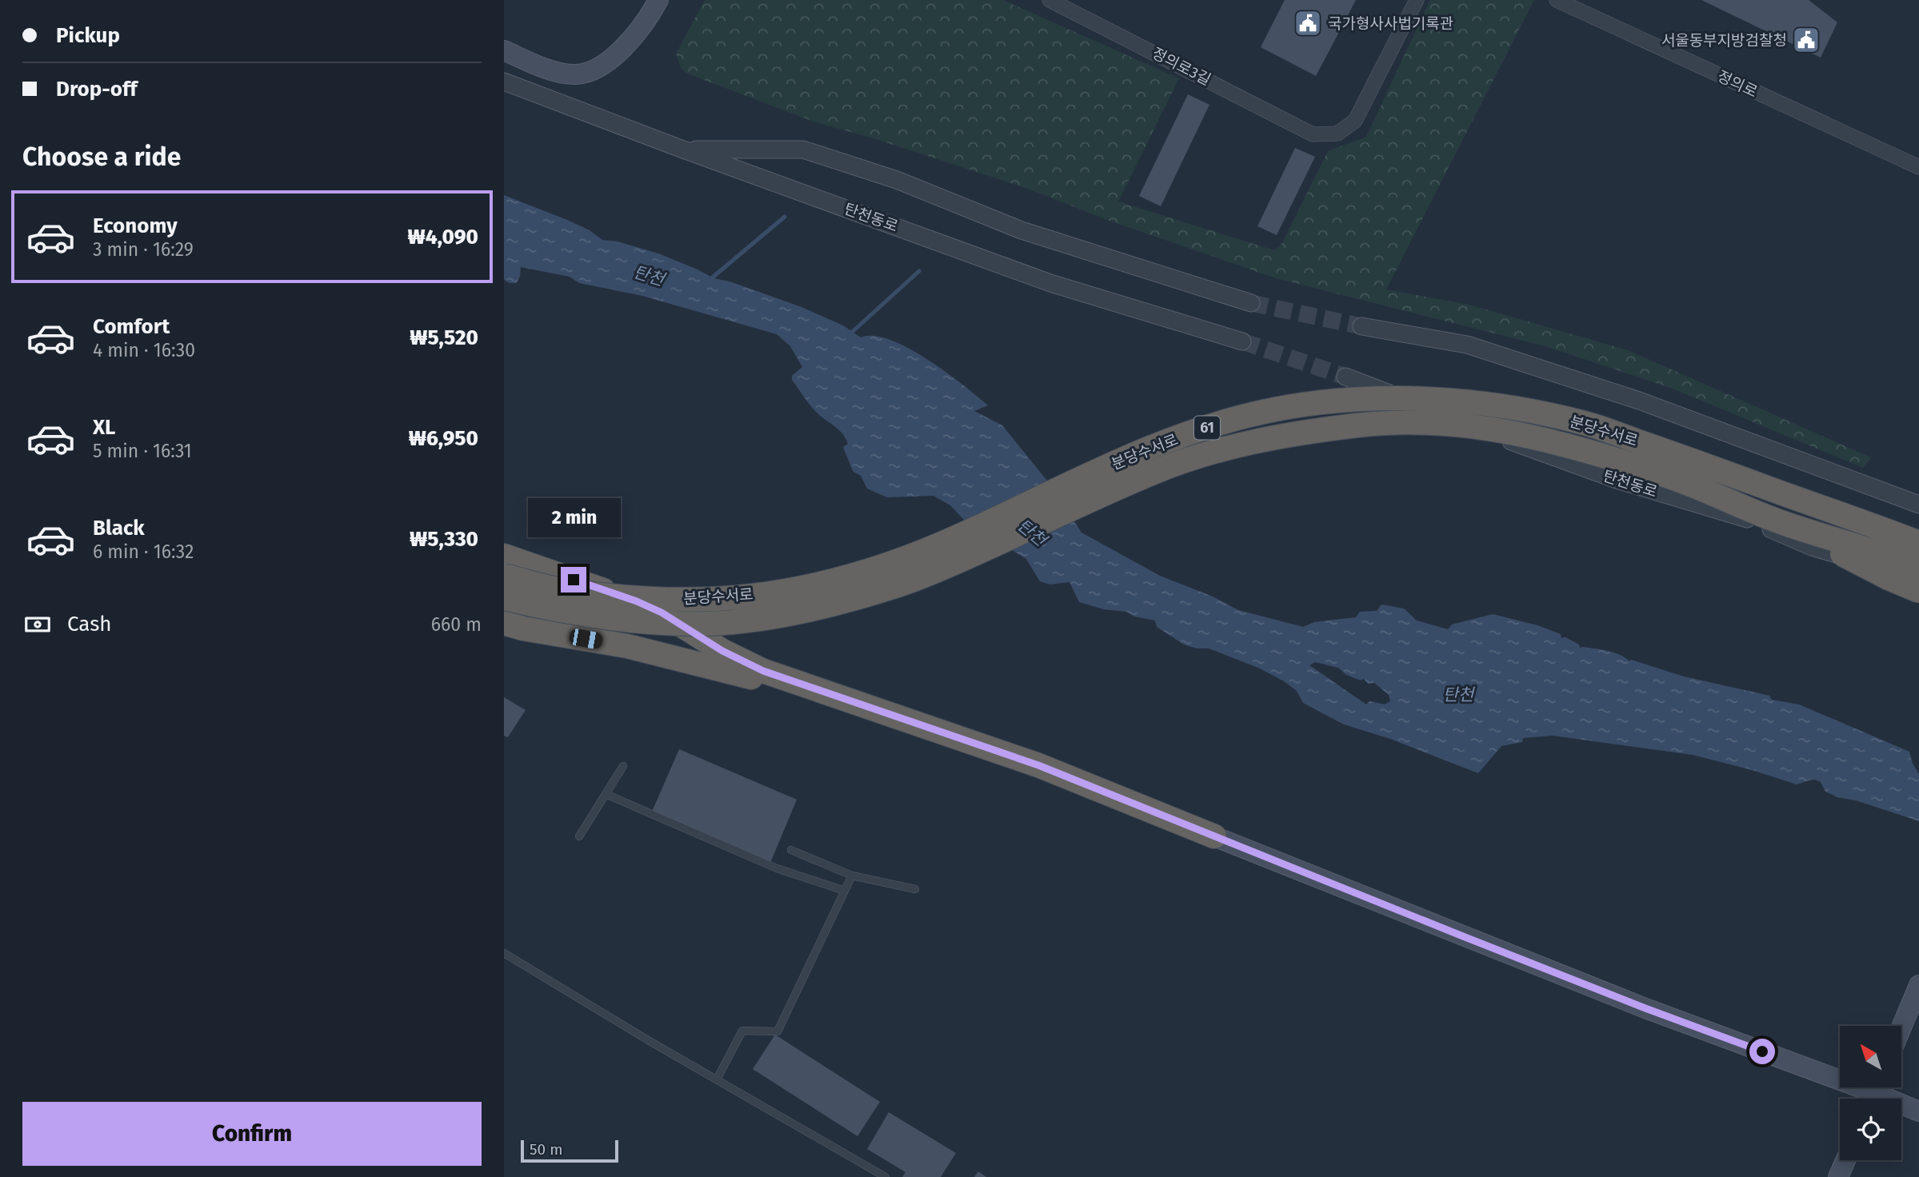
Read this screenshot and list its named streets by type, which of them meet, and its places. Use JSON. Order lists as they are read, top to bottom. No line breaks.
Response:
{"streets":{"highway":["61","분당수서로"],"street":["정의로3길","정의로","탄천동로"]},"water":["탄천"],"places":{"public building":["국가형사사법기록관","서울동부지방검찰청"]},"scale_bar":"50 m","north":"top left","page":{"banner":["Pickup","Drop-off"],"heading":"Choose a ride","list":[{"name":"Economy","note":"3 min · 16:29","value":"₩4,090"},{"name":"Comfort","note":"4 min · 16:30","value":"₩5,520"},{"name":"XL","note":"5 min · 16:31","value":"₩6,950"},{"name":"Black","note":"6 min · 16:32","value":"₩5,330"}],"bubble":"2 min","pay":["Cash","660 m"],"buttons":"Confirm","scale":"50 m"}}
